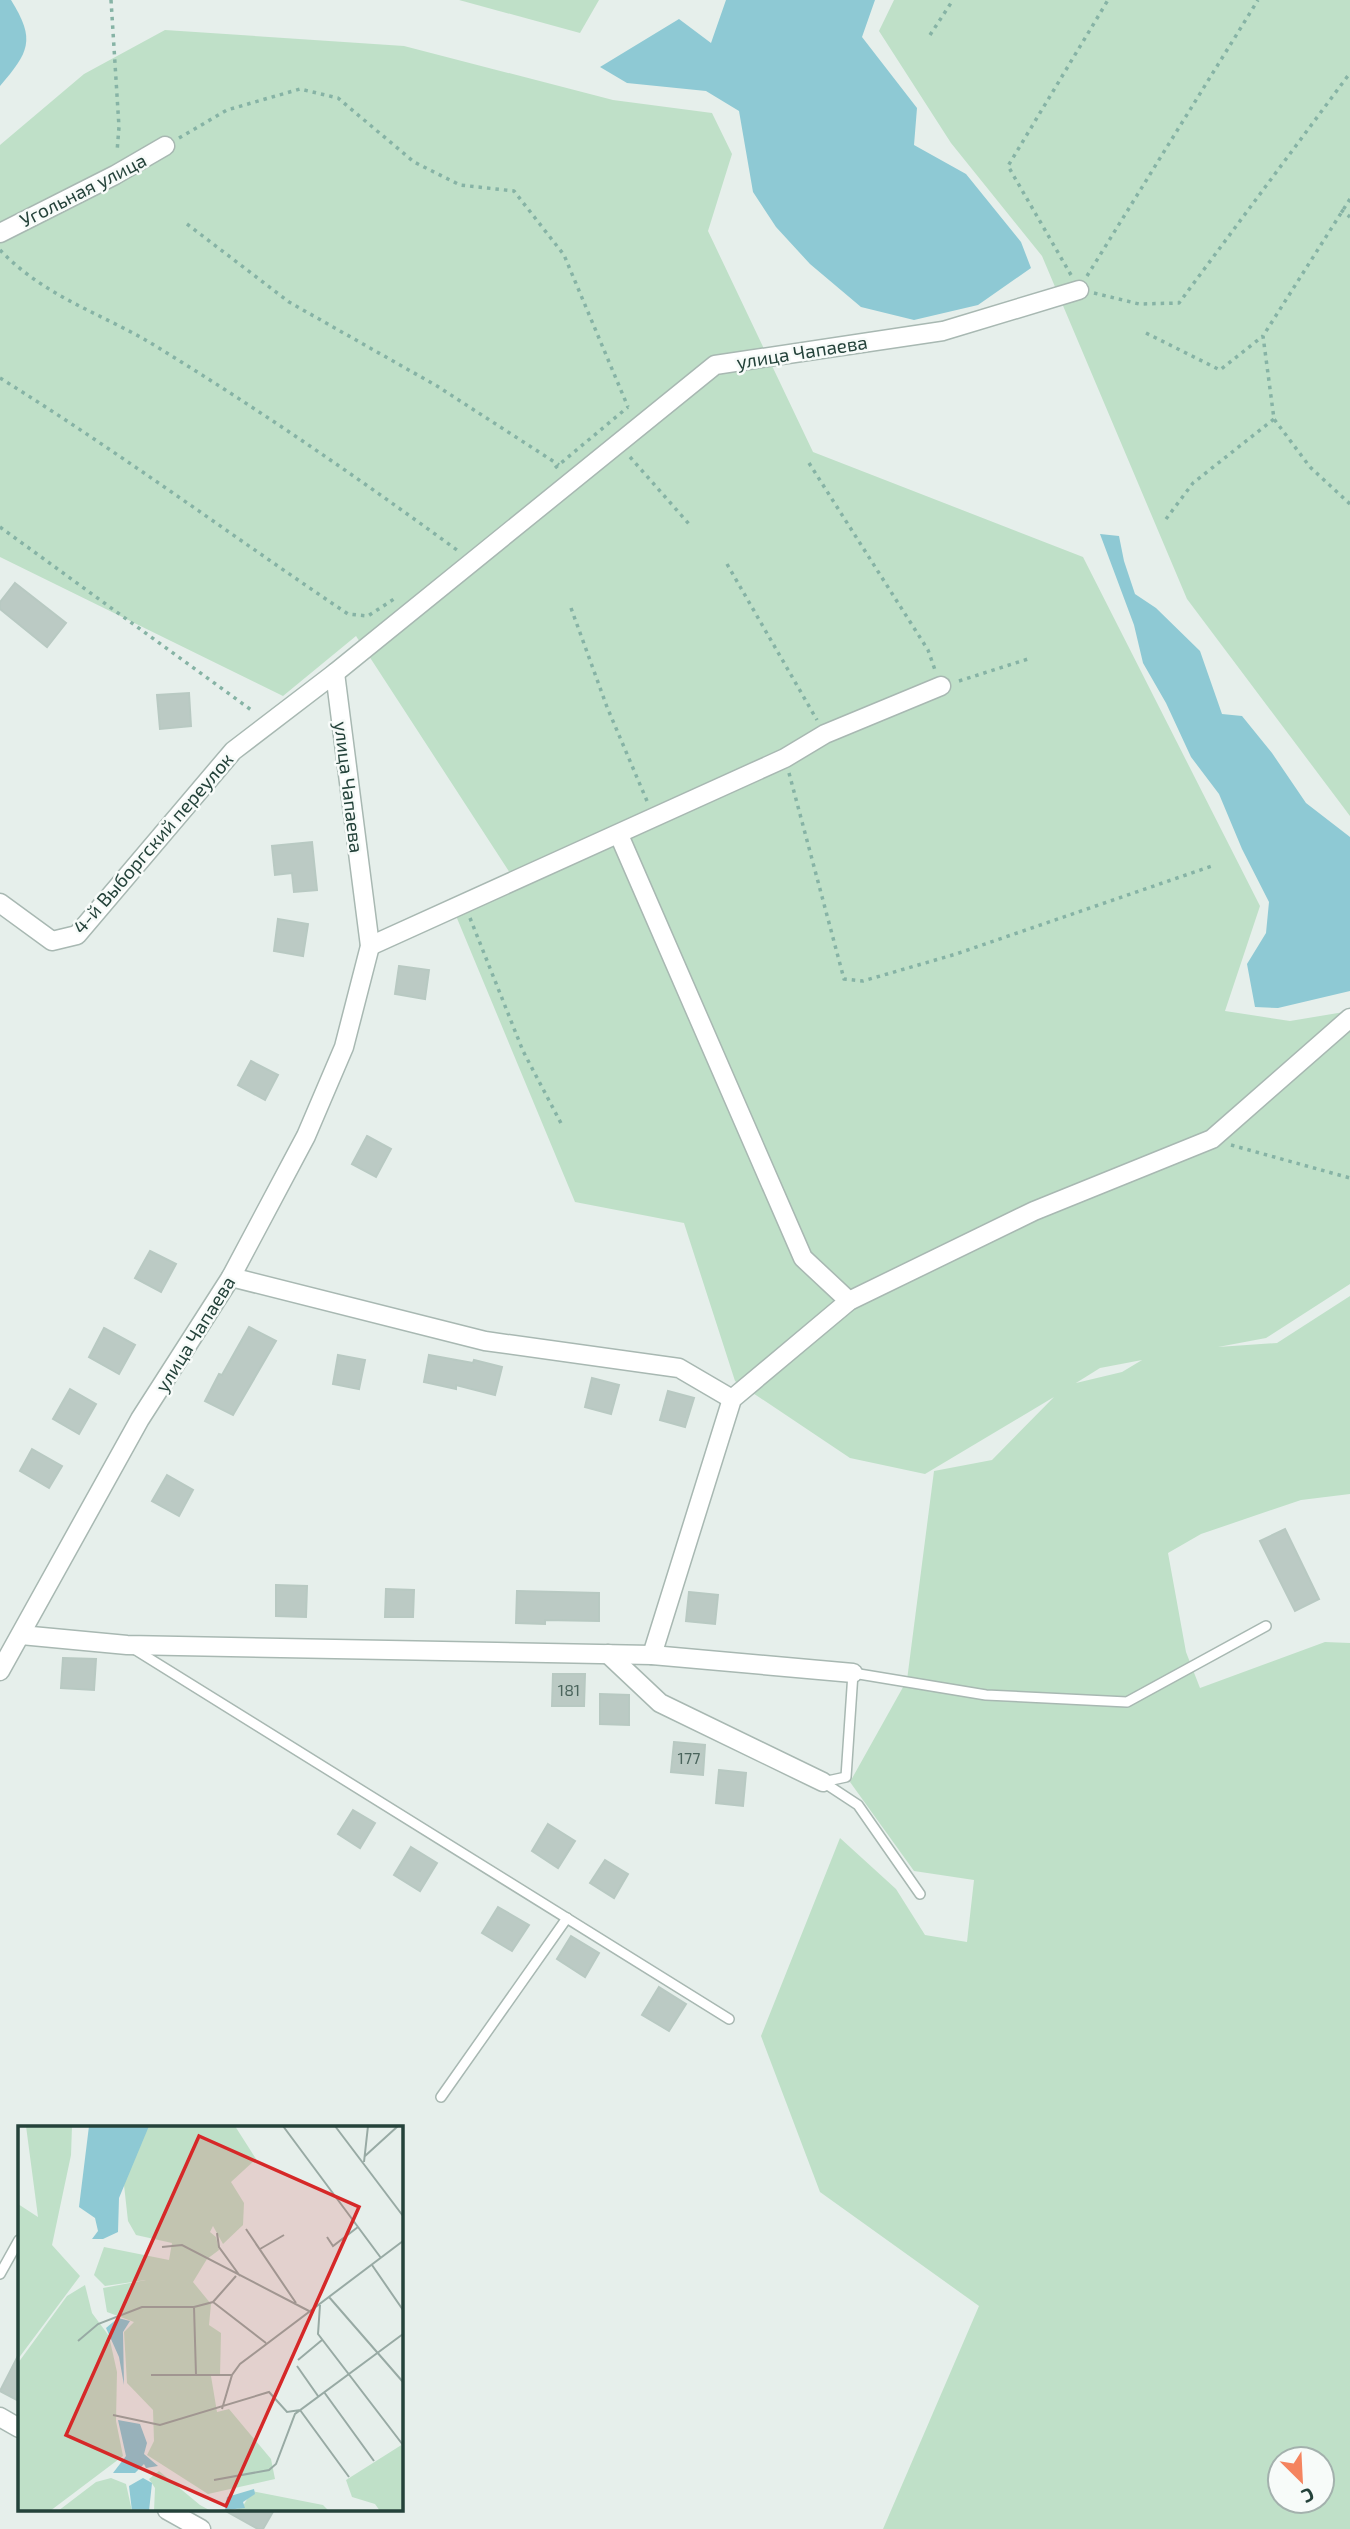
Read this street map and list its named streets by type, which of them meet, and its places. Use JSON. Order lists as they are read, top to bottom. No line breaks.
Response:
{"streets":{"street":["Угольная улица","улица Чапаева","4-й Выборгский переулок"]},"crossings":[["улица Чапаева","4-й Выборгский переулок"]],"house_numbers":["181","177"],"north":"bottom right"}
